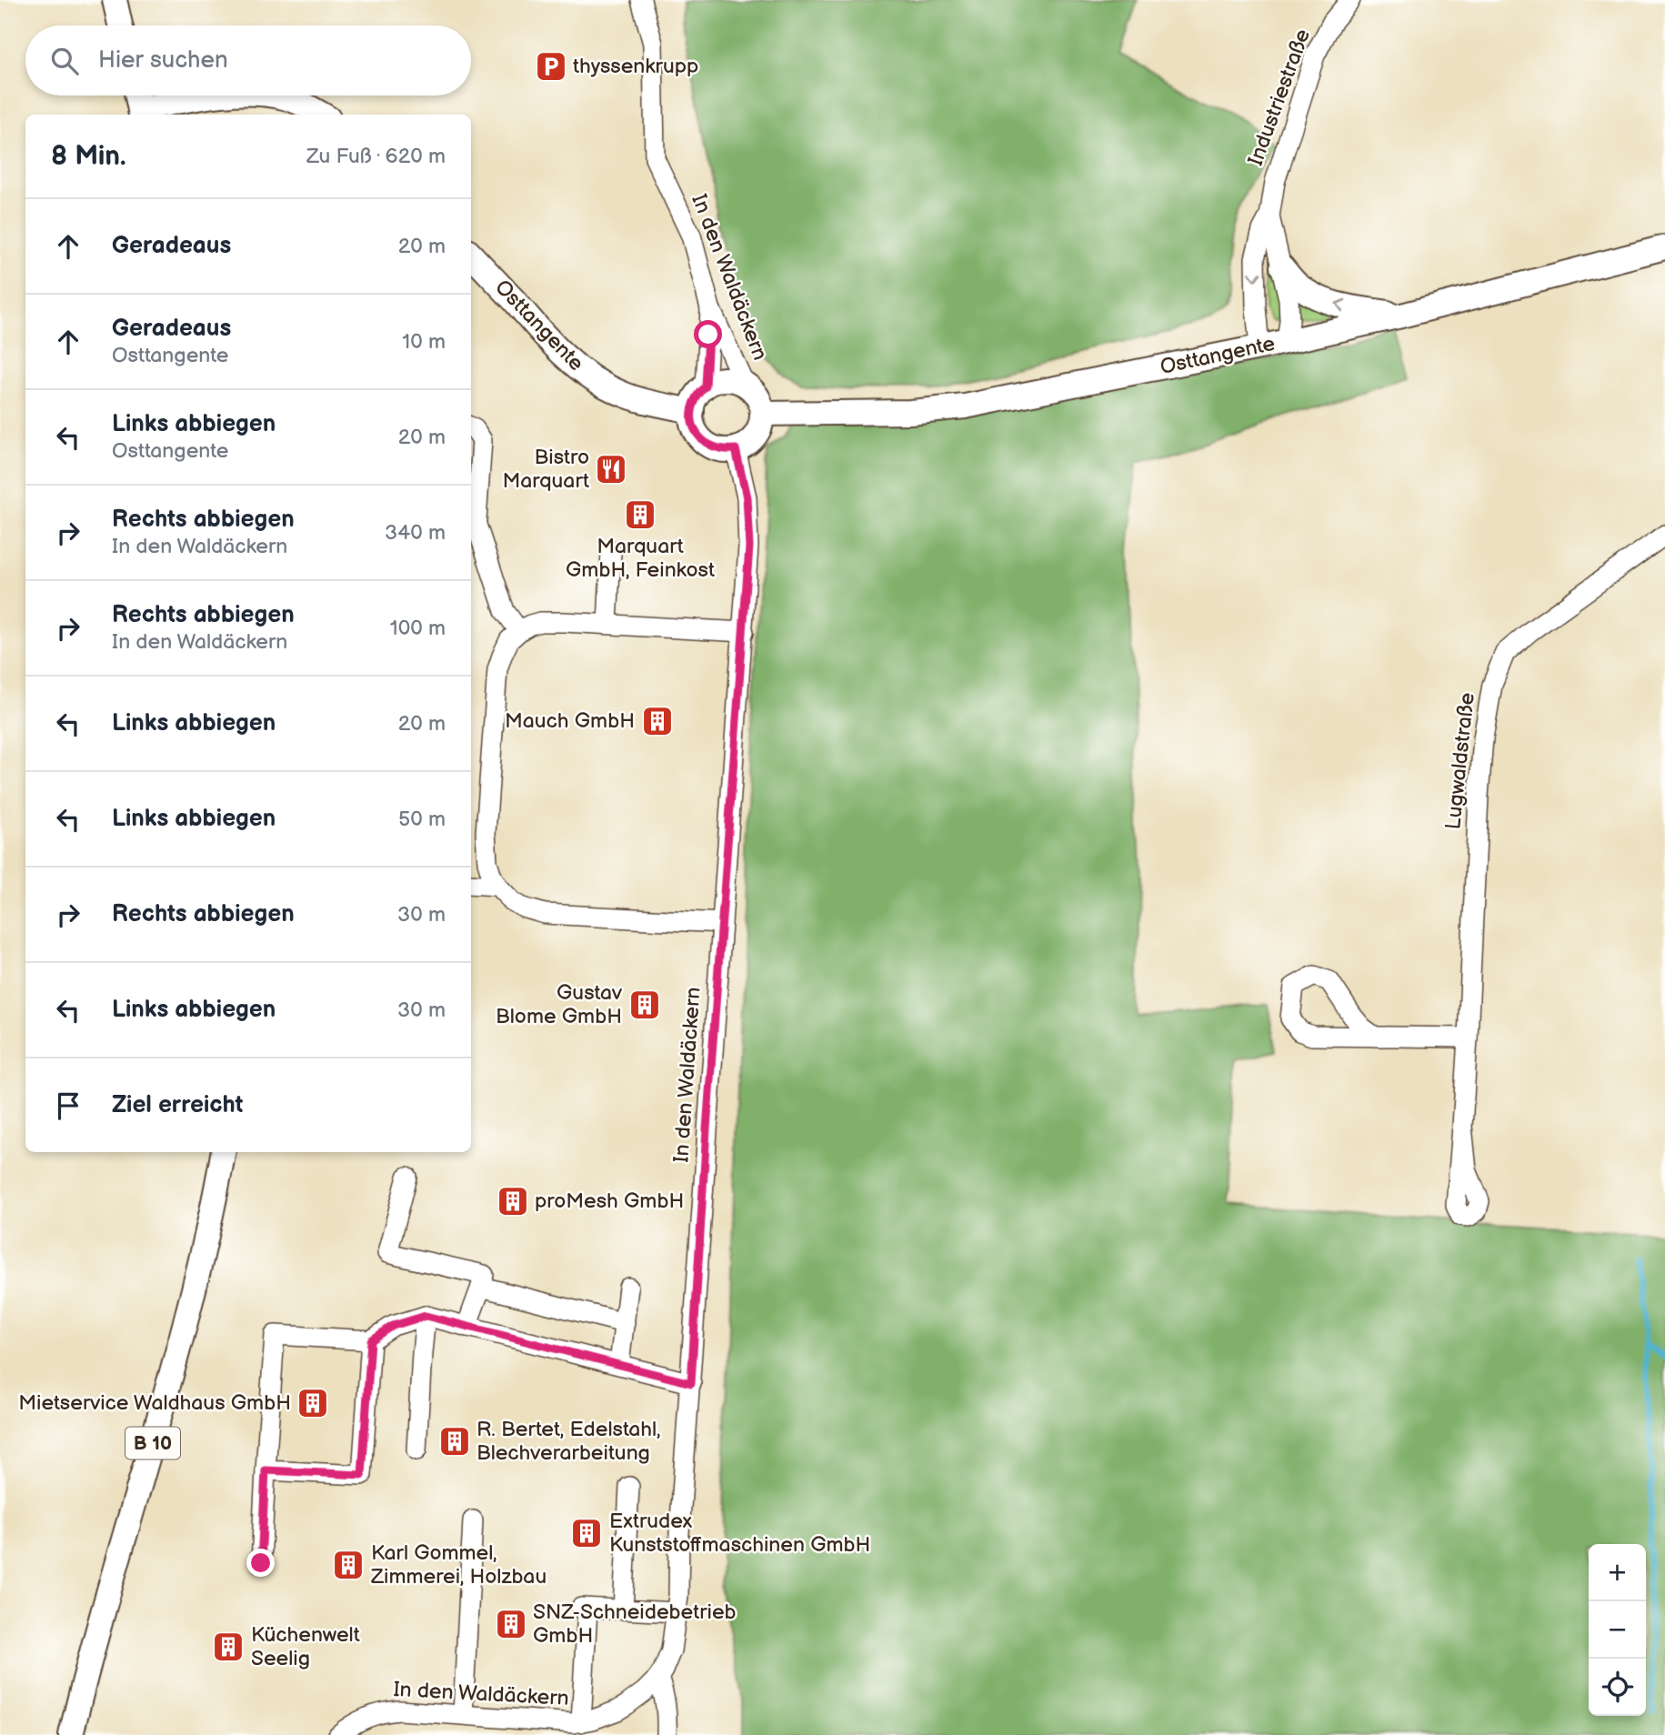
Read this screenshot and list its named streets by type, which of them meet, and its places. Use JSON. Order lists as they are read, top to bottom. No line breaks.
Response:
{"streets":{"main road":["Osttangente","B 10"],"street":["Industriestraße","In den Waldäckern","Lugwaldstraße"]},"crossings":[["Industriestraße","Osttangente"],["In den Waldäckern","Osttangente"]],"places":{"parking":["thyssenkrupp"],"restaurant":["Bistro Marquart"],"building":["Marquart GmbH, Feinkost","Mauch GmbH","Gustav Blome GmbH","proMesh GmbH","Mietservice Waldhaus GmbH","R. Bertet, Edelstahl, Blechverarbeitung","Extrudex Kunststoffmaschinen GmbH","Karl Gommel, Zimmerei, Holzbau","SNZ-Schneidebetrieb GmbH","Küchenwelt Seelig"]},"page":{"search":"Hier suchen","heading":["8 Min.","Zu Fuß · 620 m"],"list":[["Geradeaus","20 m"],["Geradeaus","Osttangente","10 m"],["Links abbiegen","Osttangente","20 m"],["Rechts abbiegen","In den Waldäckern","340 m"],["Rechts abbiegen","In den Waldäckern","100 m"],["Links abbiegen","20 m"],["Links abbiegen","50 m"],["Rechts abbiegen","30 m"],["Links abbiegen","30 m"],"Ziel erreicht"],"map_buttons":["+","−"]}}
